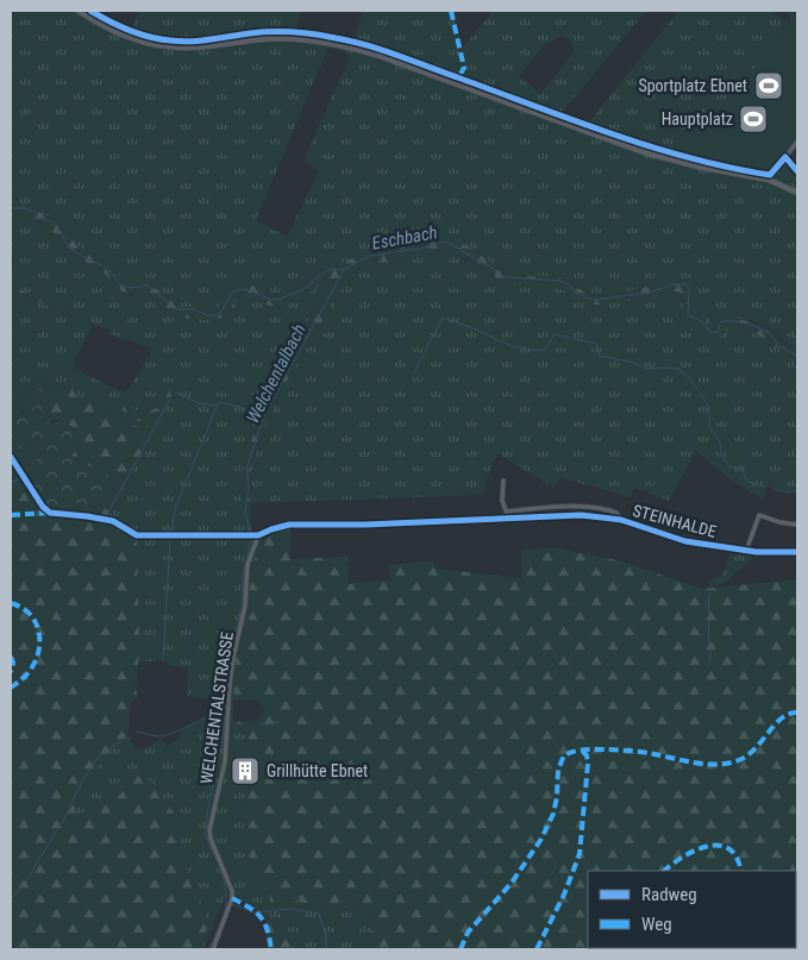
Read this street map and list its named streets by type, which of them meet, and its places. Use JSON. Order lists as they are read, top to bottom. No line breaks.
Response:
{"streets":{"street":["STEINHALDE","WELCHENTALSTRASSE"]},"crossings":[["STEINHALDE","WELCHENTALSTRASSE"]],"water":["Eschbach","Welchentalbach"],"places":{"sports":["Sportplatz Ebnet","Hauptplatz"],"building":["Grillhütte Ebnet"]},"legend":["Radweg","Weg"]}
